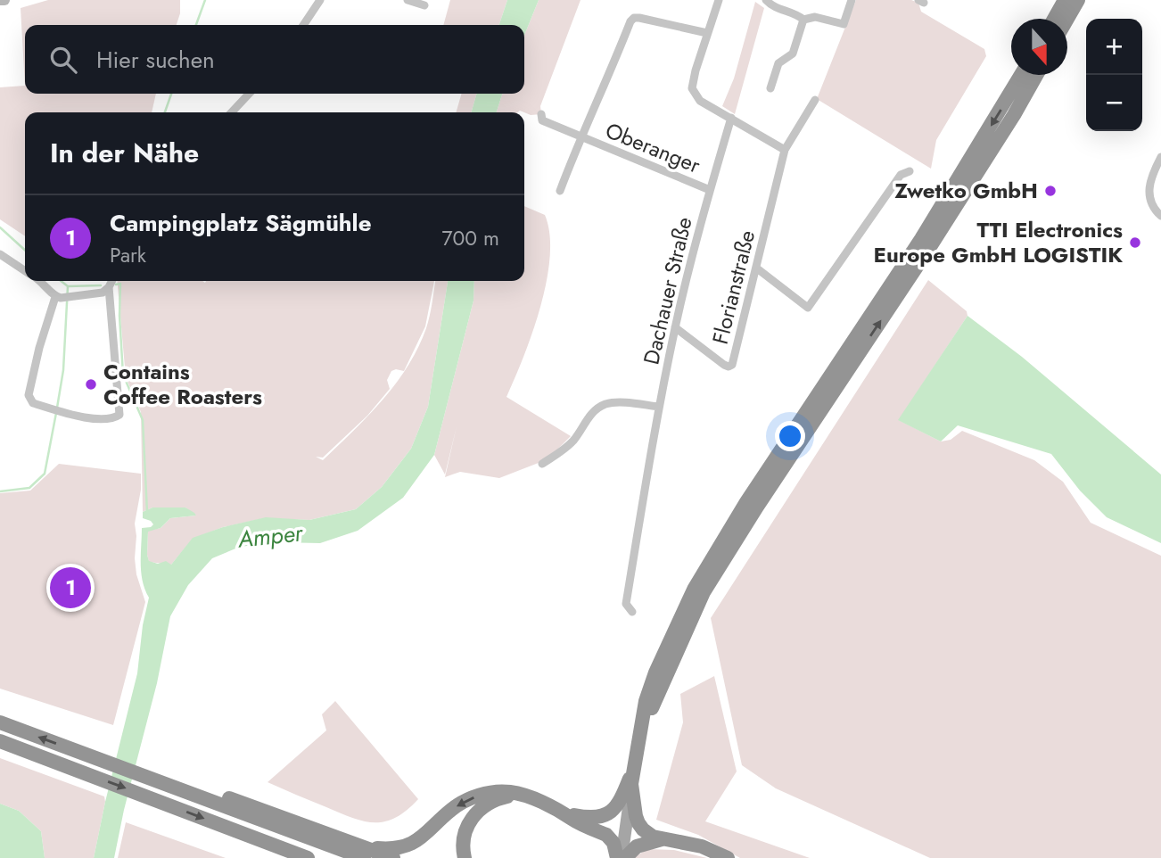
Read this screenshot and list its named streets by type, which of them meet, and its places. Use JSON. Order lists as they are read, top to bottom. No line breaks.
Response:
{"streets":{"street":["Oberanger","Florianstraße","Dachauer Straße"]},"crossings":[["Oberanger","Dachauer Straße"],["Florianstraße","Dachauer Straße"]],"water":["Amper"],"places":["Zwetko GmbH","TTI Electronics Europe GmbH LOGISTIK","Contains Coffee Roasters"],"north":"bottom","page":{"map_buttons":["+","−"],"search":"Hier suchen","heading":"In der Nähe","list":[{"mark":"1","name":"Campingplatz Sägmühle","note":"Park","value":"700 m"}],"pins":"1"}}
